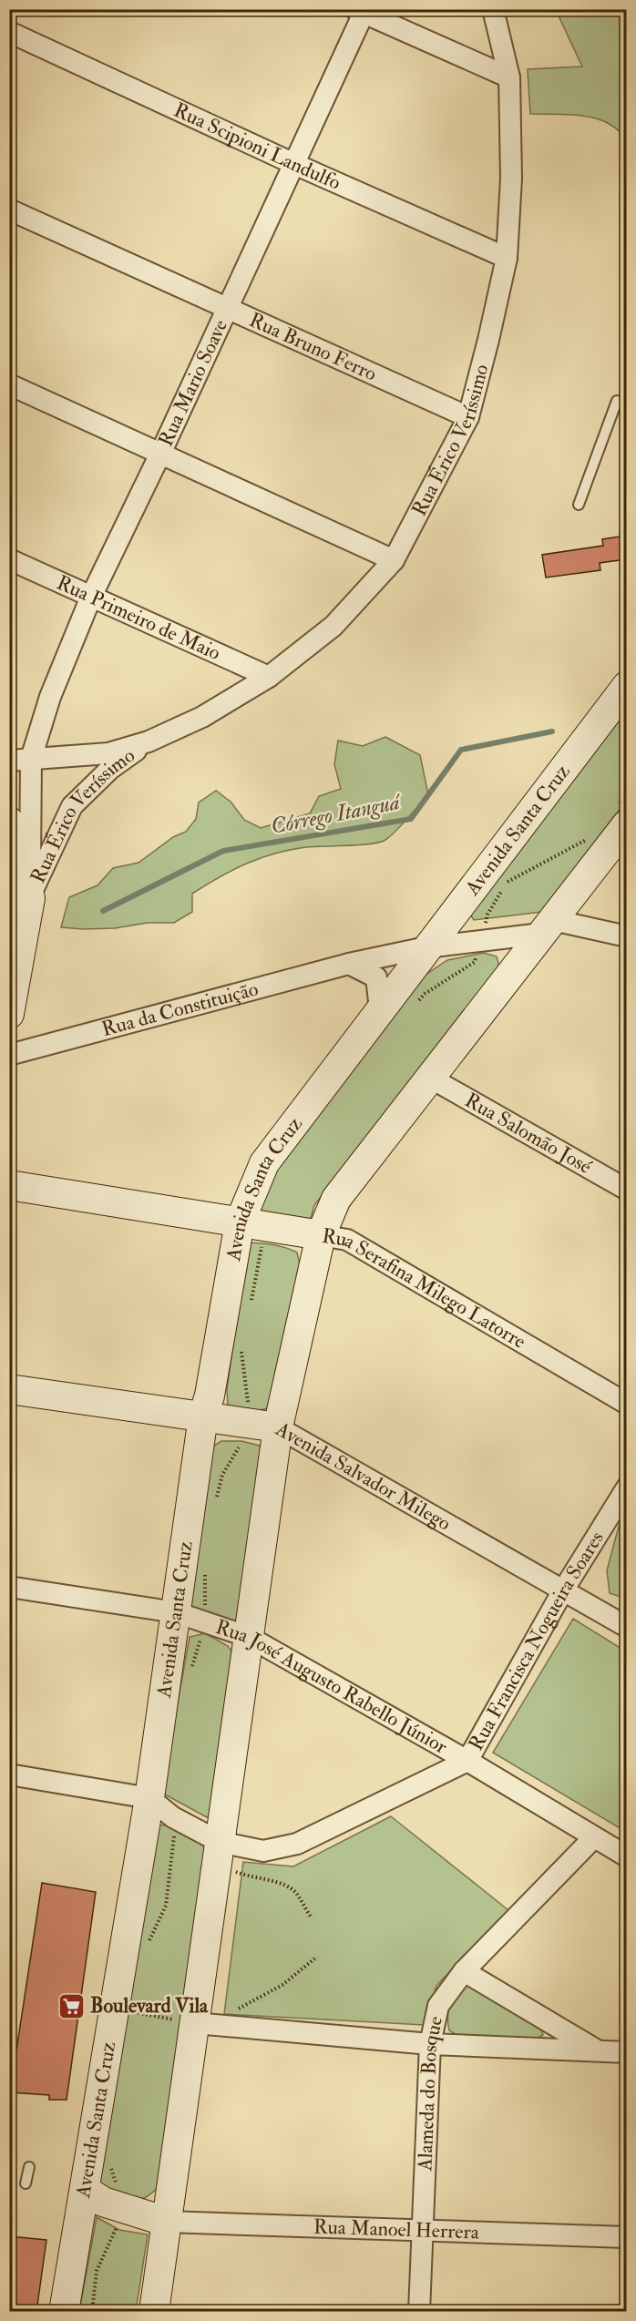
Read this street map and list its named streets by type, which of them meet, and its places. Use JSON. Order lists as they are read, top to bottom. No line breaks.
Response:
{"streets":{"main road":["Avenida Santa Cruz","Rua Serafina Milego Latorre","Avenida Salvador Milego"],"street":["Rua Scipioni Landulfo","Rua Bruno Ferro","Rua Mario Soave","Rua Érico Veríssimo","Rua Primeiro de Maio","Rua da Constituição","Rua Salomão José","Rua Francisca Nogueira Soares","Rua José Augusto Rabello Júnior","Alameda do Bosque","Rua Manoel Herrera"]},"crossings":[["Rua Scipioni Landulfo","Rua Mario Soave"],["Rua Scipioni Landulfo","Rua Érico Veríssimo"],["Rua Bruno Ferro","Rua Mario Soave"],["Rua Bruno Ferro","Rua Érico Veríssimo"],["Rua Mario Soave","Rua Érico Veríssimo"],["Rua Mario Soave","Rua Primeiro de Maio"],["Rua Érico Veríssimo","Rua Primeiro de Maio"],["Avenida Santa Cruz","Rua da Constituição"],["Avenida Santa Cruz","Rua Serafina Milego Latorre"],["Avenida Santa Cruz","Avenida Salvador Milego"],["Avenida Santa Cruz","Rua José Augusto Rabello Júnior"],["Avenida Salvador Milego","Rua Francisca Nogueira Soares"],["Rua Francisca Nogueira Soares","Rua José Augusto Rabello Júnior"],["Rua José Augusto Rabello Júnior","Alameda do Bosque"],["Alameda do Bosque","Rua Manoel Herrera"]],"water":["Córrego Itanguá"],"places":{"supermarket":["Boulevard Vila"]}}
